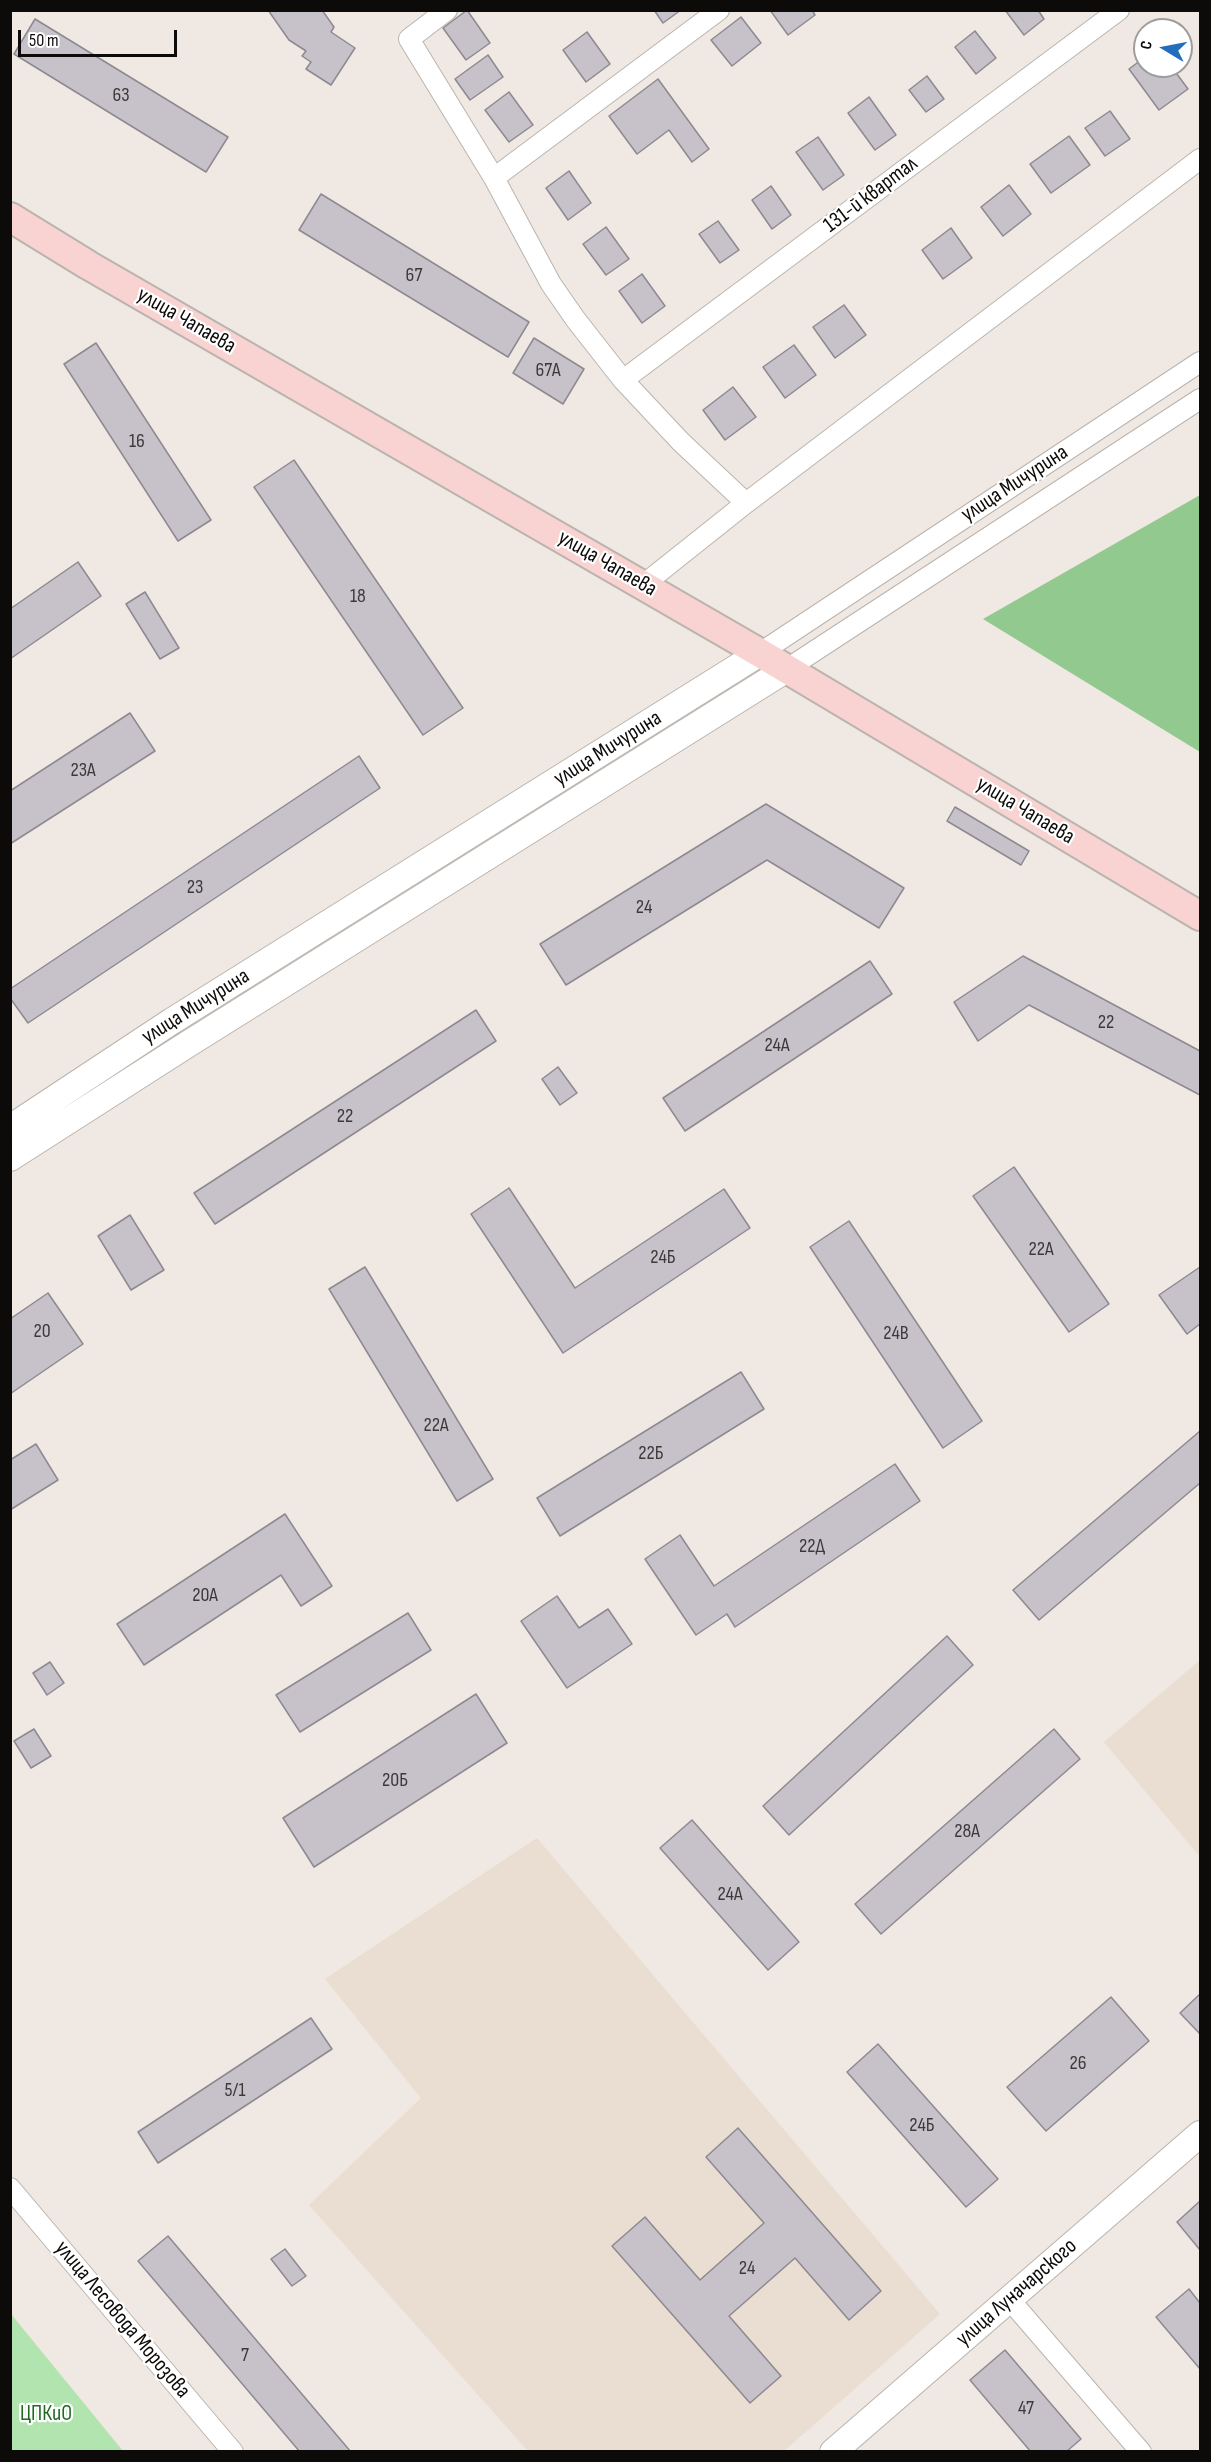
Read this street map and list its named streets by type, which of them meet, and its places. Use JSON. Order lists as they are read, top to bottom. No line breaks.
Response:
{"streets":{"main road":["улица Чапаева"],"street":["131-й квартал","улица Мичурина","улица Луначарского","улица Лесовода Морозова"]},"crossings":[["улица Чапаева","улица Мичурина"]],"parks":["ЦПКиО"],"house_numbers":["63","67","67А","16","18","23А","23","24","22","24А","22","22А","24Б","20","24В","22А","22Б","22Д","20А","20Б","28А","24А","26","5/1","24Б","24","7","47"],"scale_bar":"50 m","north":"left"}
